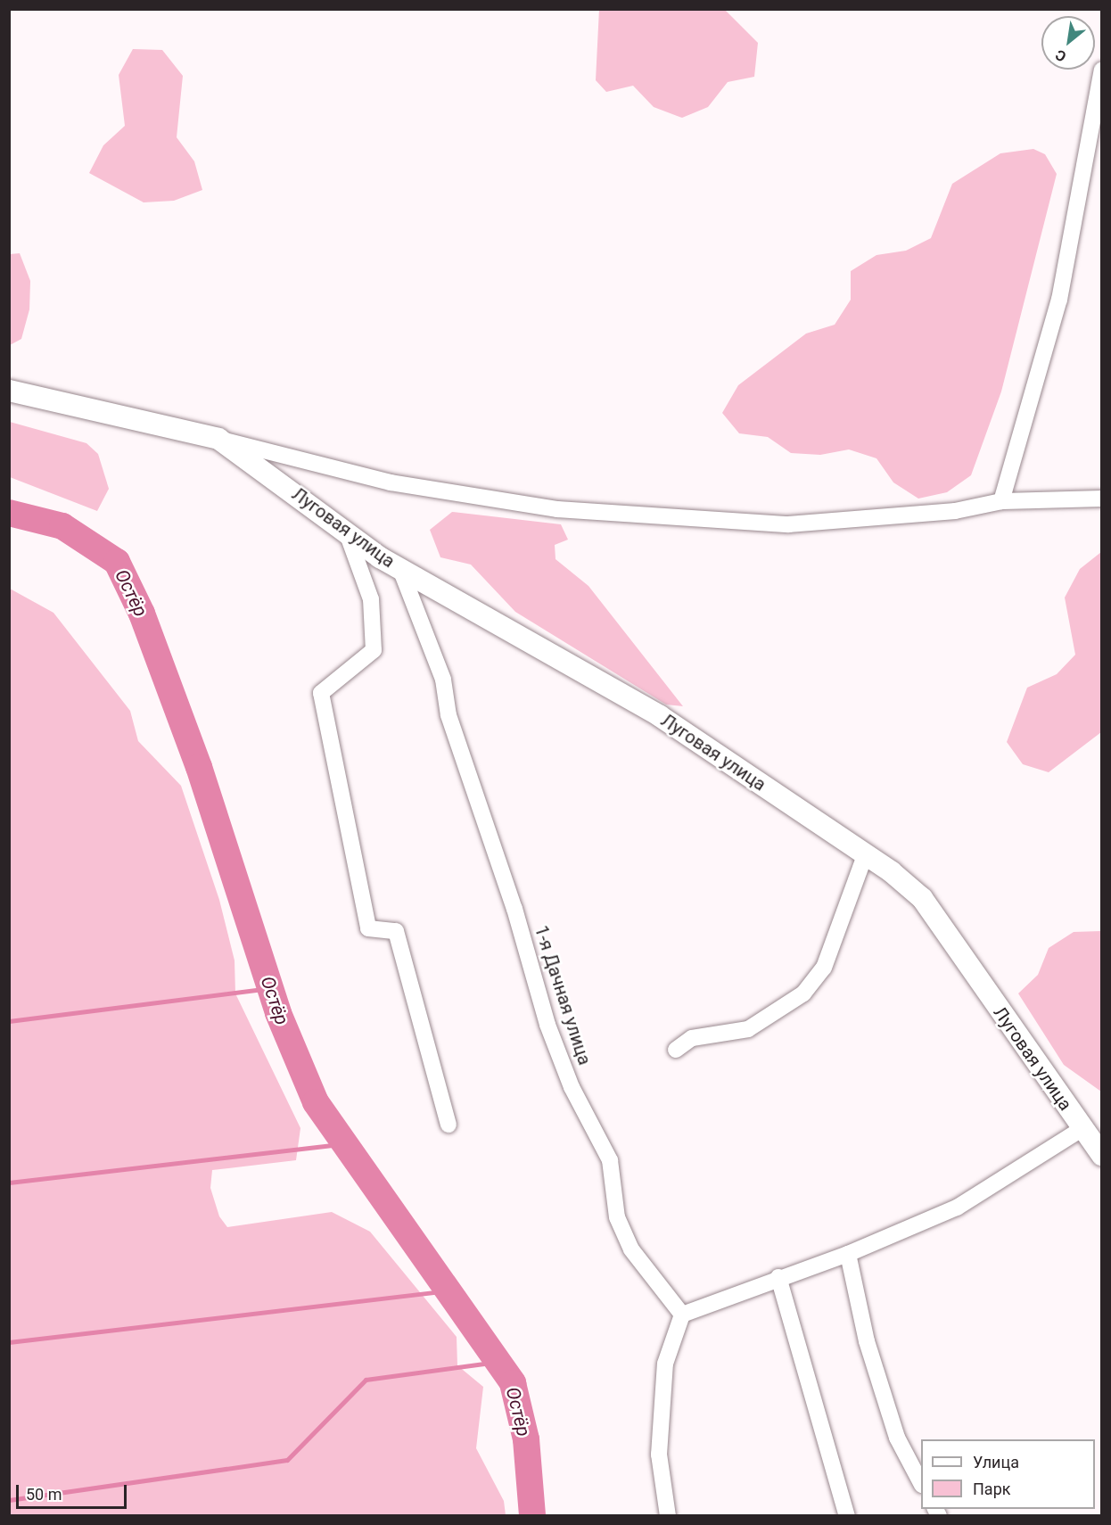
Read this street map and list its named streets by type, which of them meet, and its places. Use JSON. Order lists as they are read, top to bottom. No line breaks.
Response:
{"streets":{"street":["Луговая улица","1-я Дачная улица"]},"crossings":[["Луговая улица","1-я Дачная улица"]],"water":["Остёр"],"legend":["Улица","Парк"],"scale_bar":"50 m","north":"bottom left"}
